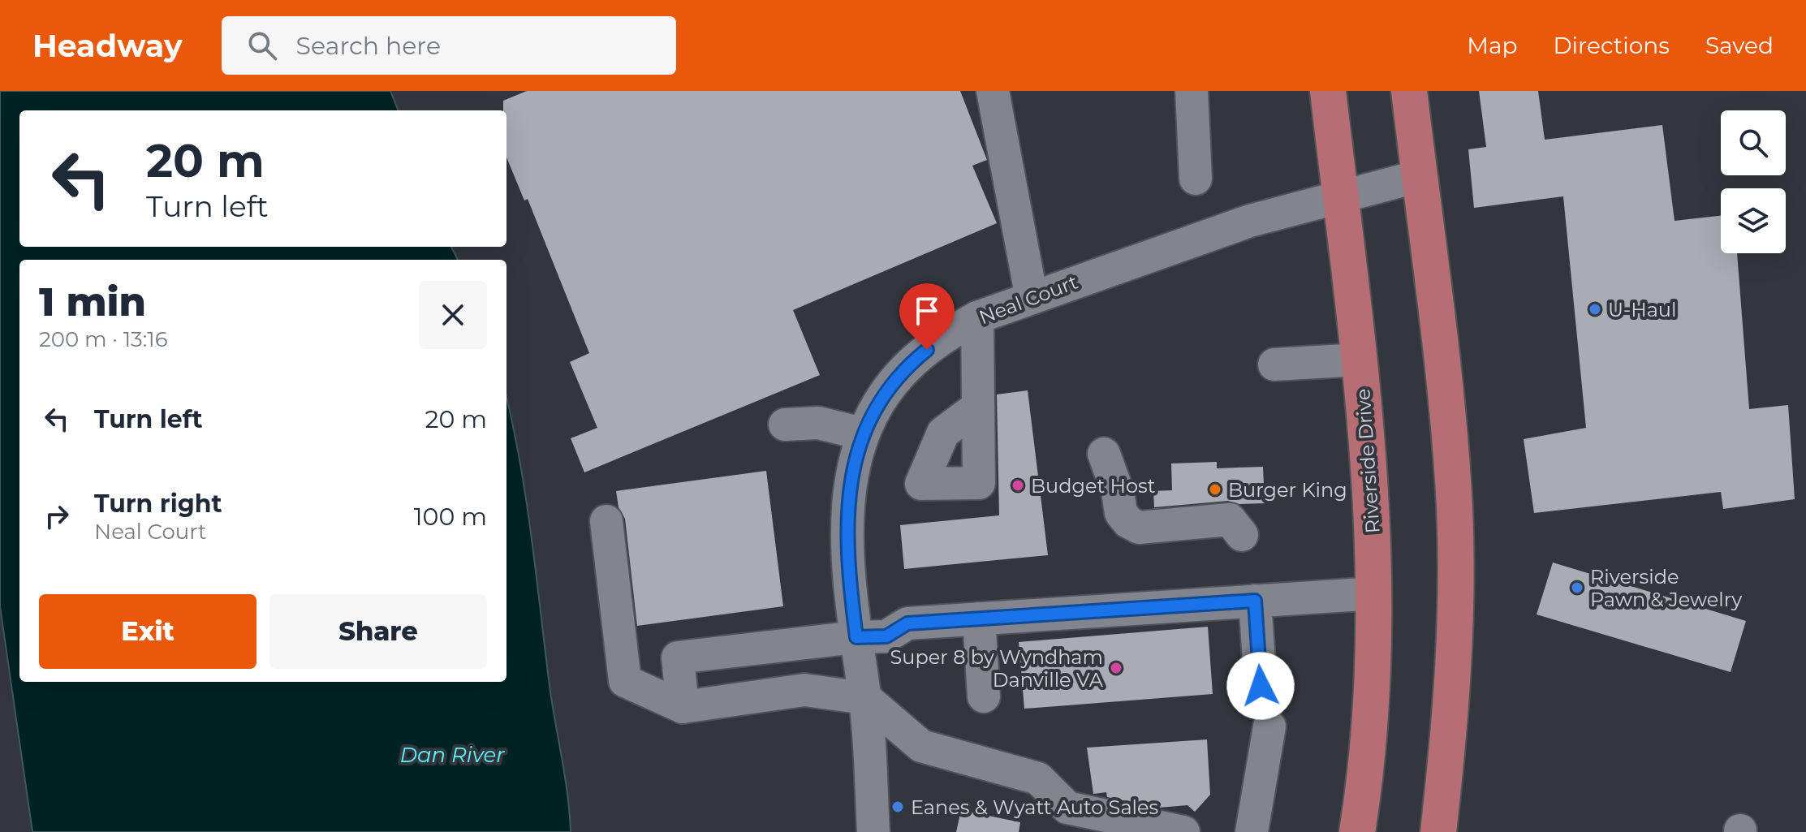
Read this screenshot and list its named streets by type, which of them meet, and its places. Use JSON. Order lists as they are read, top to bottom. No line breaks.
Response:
{"streets":{"main road":["Riverside Drive"],"street":["Neal Court"]},"crossings":[["Neal Court","Riverside Drive"]],"water":["Dan River"],"places":["U-Haul","Budget Host","Burger King","Riverside Pawn & Jewelry","Super 8 by Wyndham Danville VA","Eanes & Wyatt Auto Sales"],"page":{"header":"Headway","search":"Search here","nav":["Map","Directions","Saved"],"turn":["20 m","Turn left"],"heading":["1 min","200 m · 13:16"],"list":[{"name":"Turn left","value":"20 m"},{"name":"Turn right","note":"Neal Court","value":"100 m"}],"buttons":["Exit","Share"]}}
